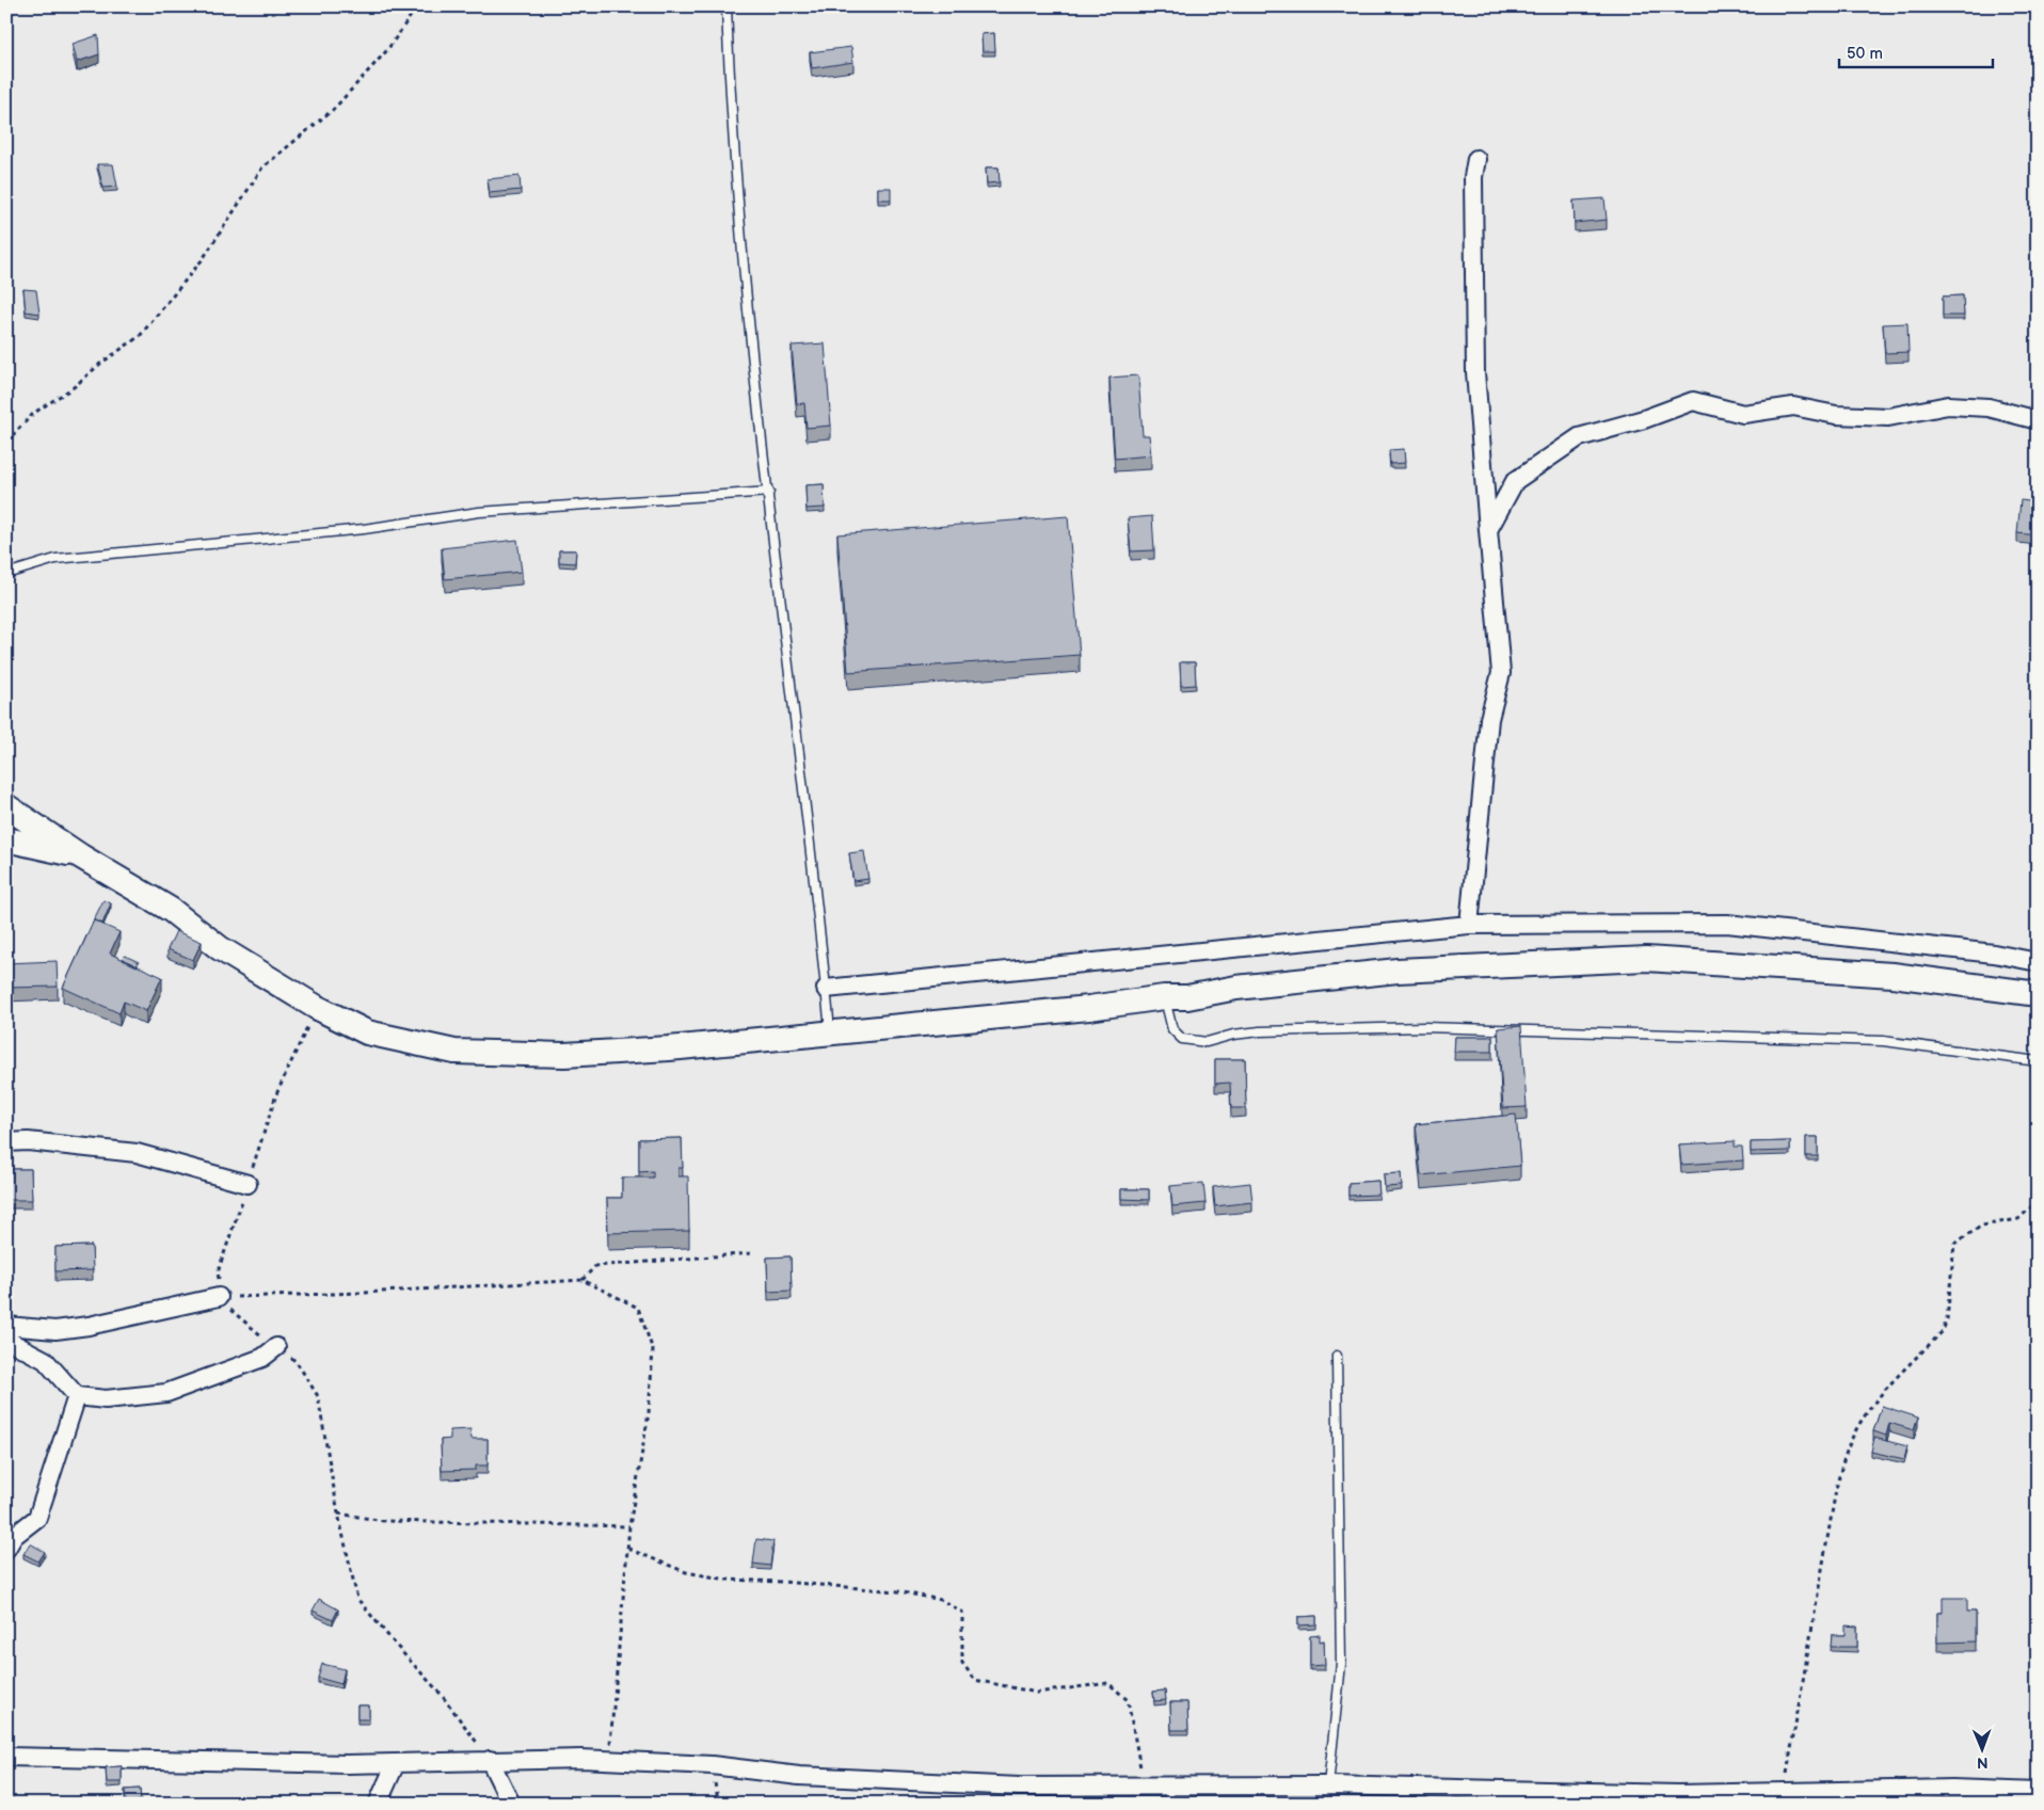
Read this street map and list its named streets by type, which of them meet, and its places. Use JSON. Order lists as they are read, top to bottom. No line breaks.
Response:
{"scale_bar":"50 m","north":"bottom"}
